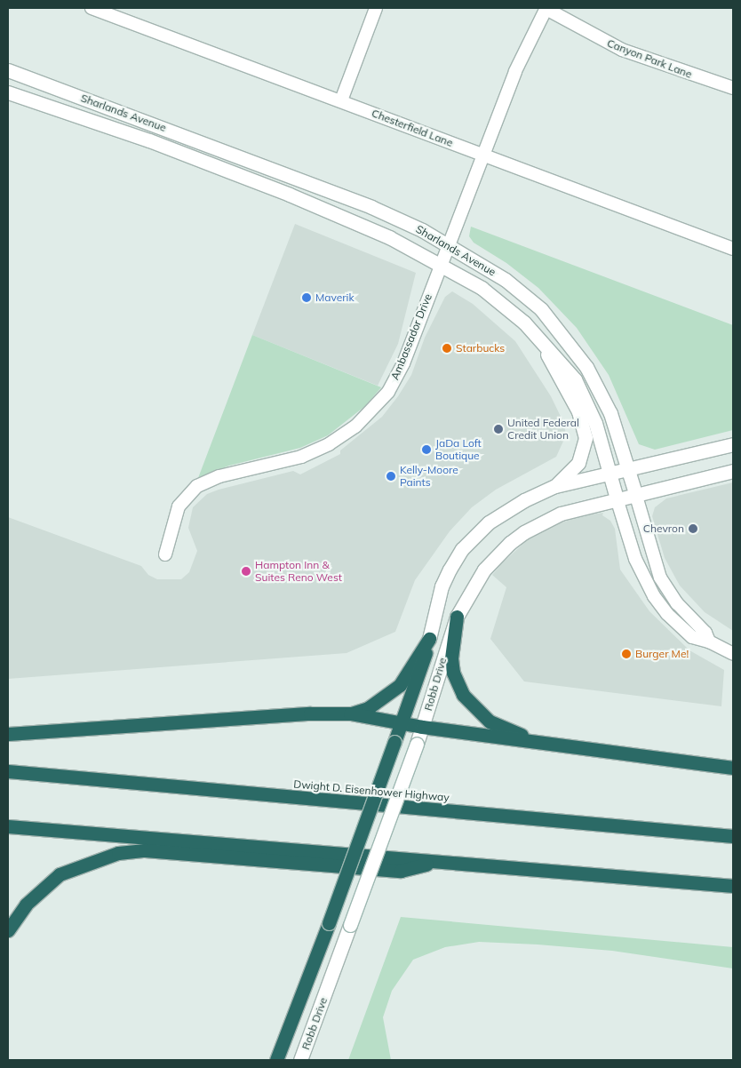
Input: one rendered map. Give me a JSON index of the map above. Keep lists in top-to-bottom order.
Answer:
{
  "streets": {
    "highway": ["Dwight D. Eisenhower Highway"],
    "main road": ["Sharlands Avenue", "Robb Drive"],
    "street": ["Canyon Park Lane", "Chesterfield Lane", "Ambassador Drive"]
  },
  "crossings": [
    ["Canyon Park Lane", "Ambassador Drive"],
    ["Sharlands Avenue", "Ambassador Drive"],
    ["Sharlands Avenue", "Robb Drive"],
    ["Chesterfield Lane", "Ambassador Drive"]
  ],
  "places": [
    "Maverik",
    "Starbucks",
    "United Federal Credit Union",
    "JaDa Loft Boutique",
    "Kelly-Moore Paints",
    "Chevron",
    "Hampton Inn & Suites Reno West",
    "Burger Me!"
  ]
}
